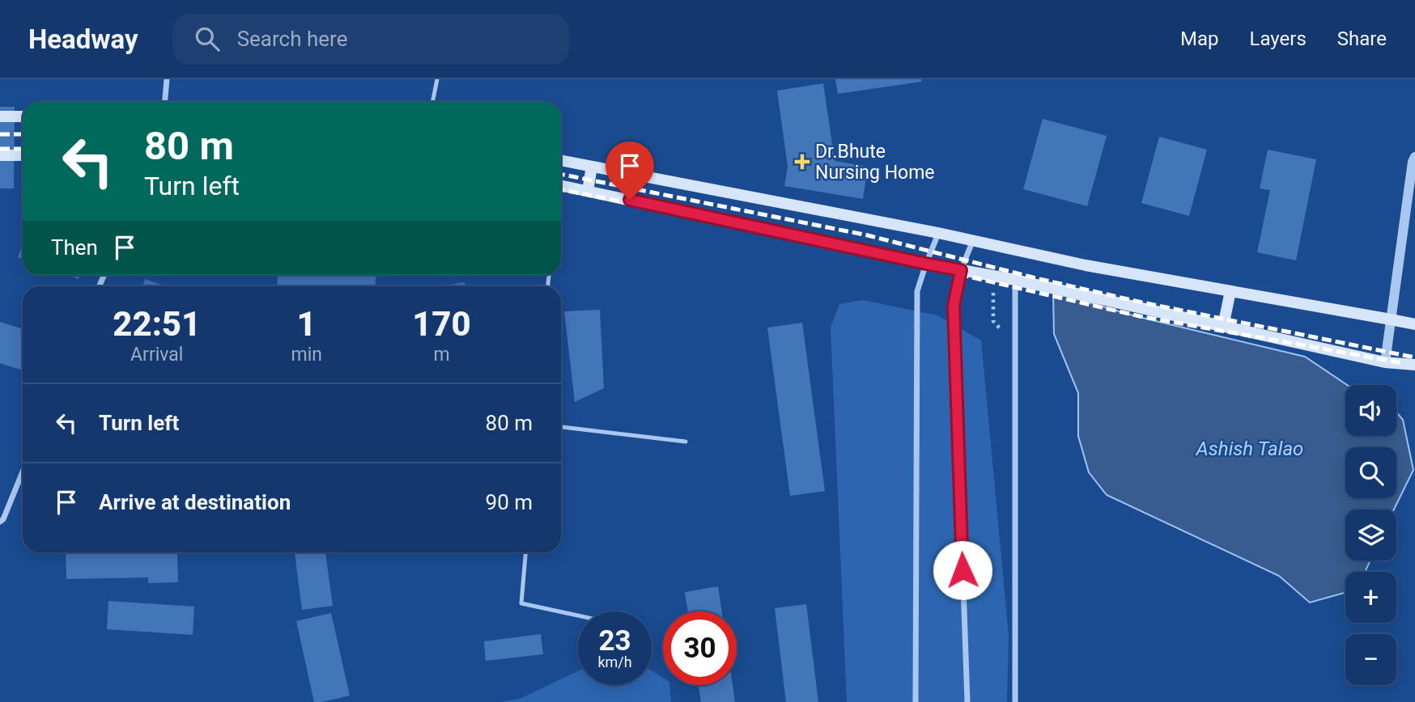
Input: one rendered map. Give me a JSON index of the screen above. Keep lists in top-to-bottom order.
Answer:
{
  "water": ["Ashish Talao"],
  "places": {
    "health": ["Dr.Bhute Nursing Home"]
  },
  "page": {
    "header": "Headway",
    "search": "Search here",
    "nav": ["Map", "Layers", "Share"],
    "turn": ["80 m", "Turn left"],
    "then": "Then",
    "eta": [
      "22:51",
      "Arrival",
      "1",
      "min",
      "170",
      "m"
    ],
    "list": [
      {
        "name": "Turn left",
        "value": "80 m"
      },
      {
        "name": "Arrive at destination",
        "value": "90 m"
      }
    ],
    "map_buttons": ["+", "−"],
    "speed": "23 km/h",
    "limit": "30"
  }
}
